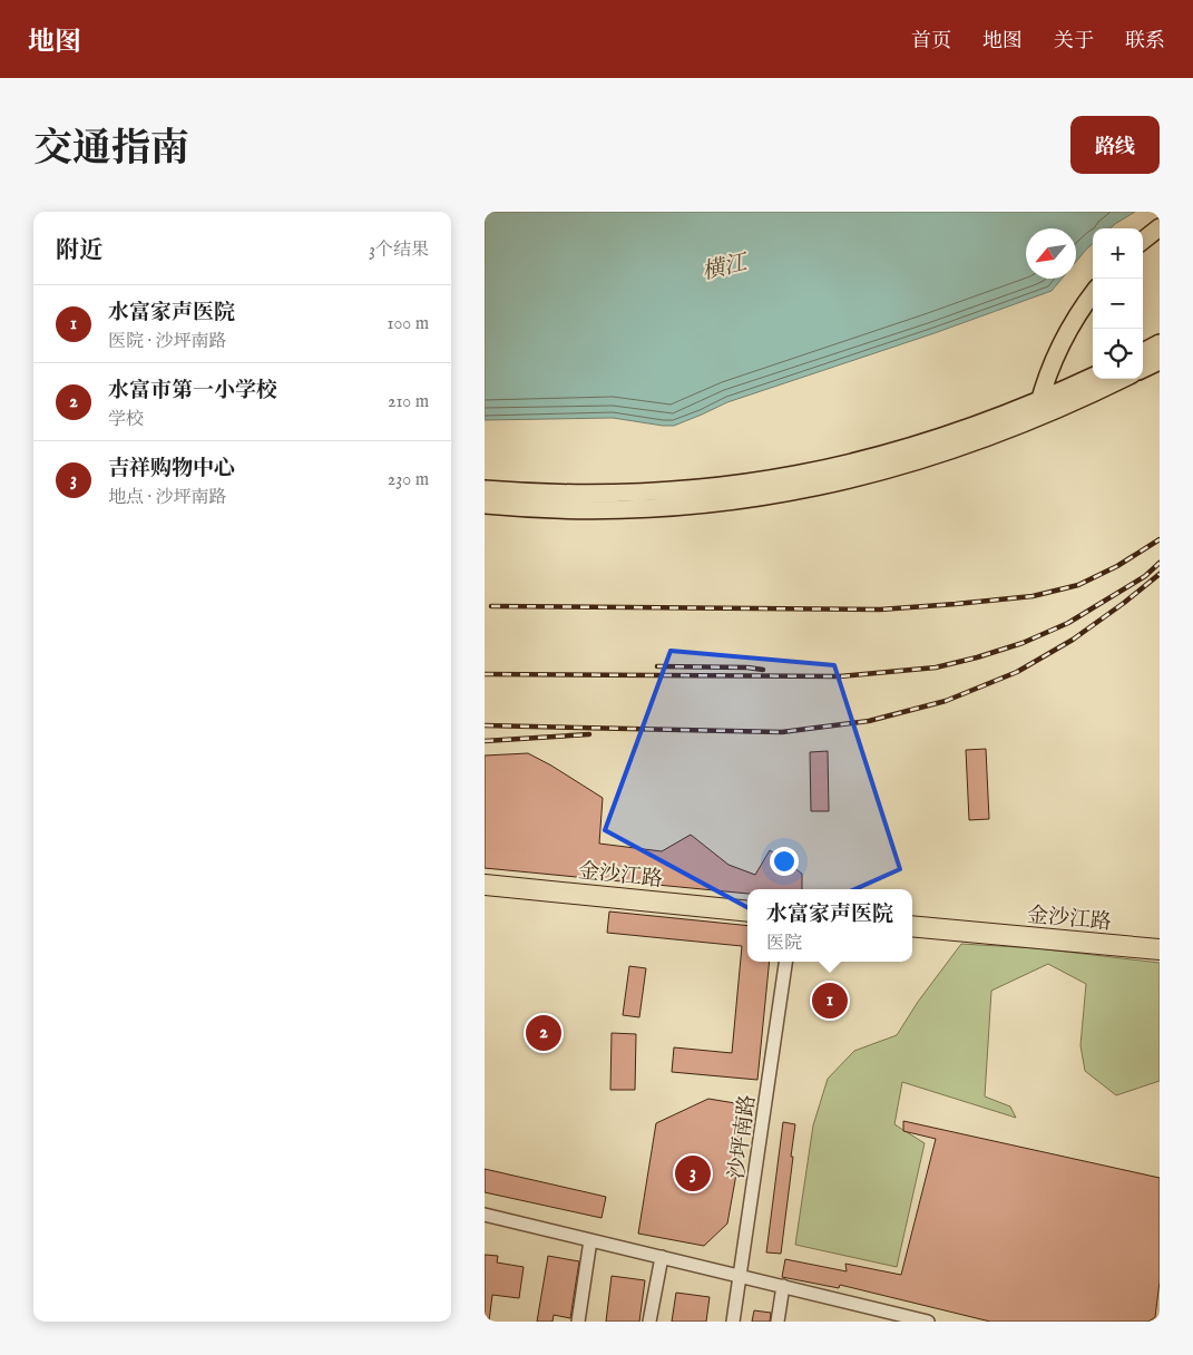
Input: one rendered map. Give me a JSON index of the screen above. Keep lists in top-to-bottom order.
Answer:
{
  "streets": {
    "highway": ["金沙江路"],
    "street": ["沙坪南路"]
  },
  "water": ["横江"],
  "north": "bottom left",
  "page": {
    "header": "地图",
    "nav": [
      "首页",
      "地图",
      "关于",
      "联系"
    ],
    "title": "交通指南",
    "buttons": "路线",
    "heading": ["附近", "3个结果"],
    "map_buttons": ["+", "−"],
    "list": [
      {
        "mark": "1",
        "name": "水富家声医院",
        "note": "医院 · 沙坪南路",
        "value": "100 m"
      },
      {
        "mark": "2",
        "name": "水富市第一小学校",
        "note": "学校",
        "value": "210 m"
      },
      {
        "mark": "3",
        "name": "吉祥购物中心",
        "note": "地点 · 沙坪南路",
        "value": "230 m"
      }
    ],
    "popup": ["水富家声医院", "医院"],
    "pins": ["1", "2", "3"]
  }
}
